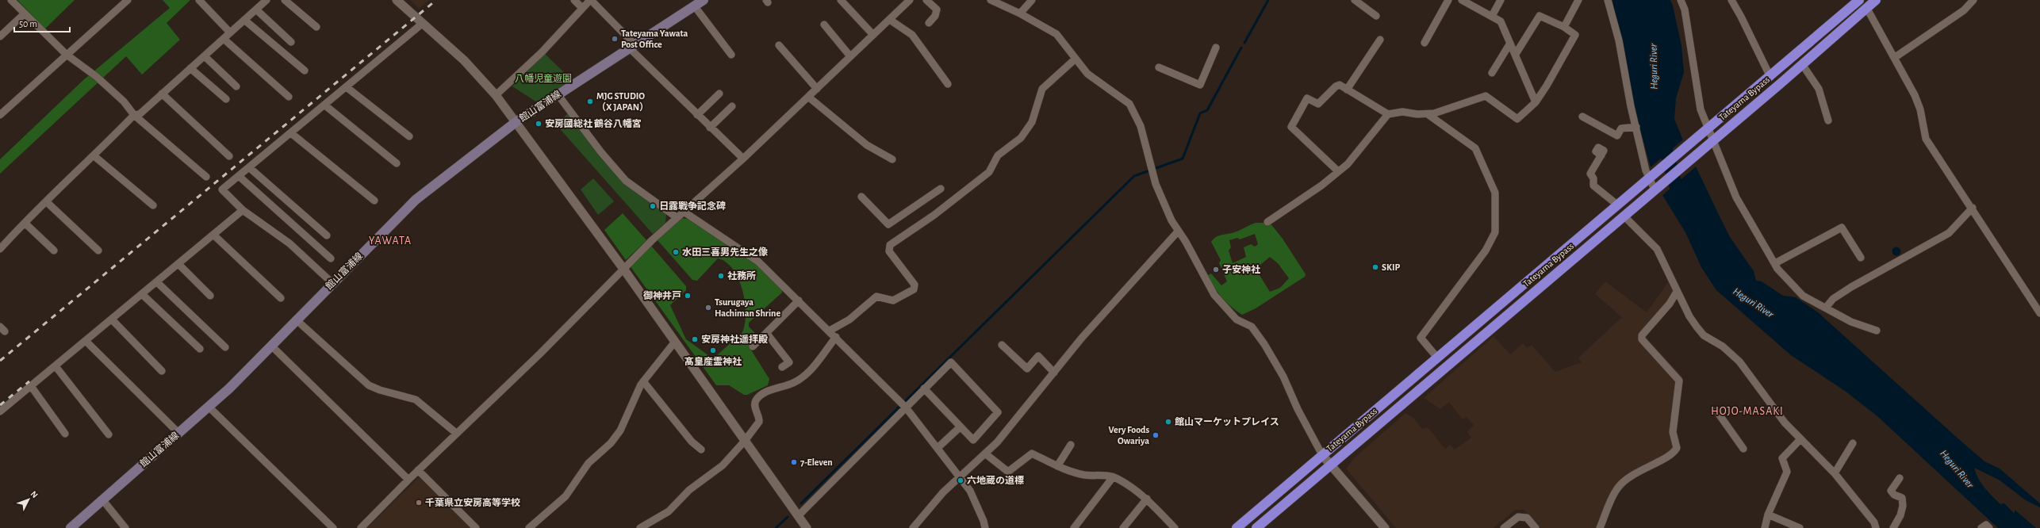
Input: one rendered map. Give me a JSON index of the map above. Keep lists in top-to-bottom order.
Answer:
{
  "streets": {
    "highway": ["Tateyama Bypass"],
    "main road": ["館山富浦線"]
  },
  "districts": ["YAWATA", "HOJO-MASAKI"],
  "water": ["Heguri River"],
  "parks": ["八幡児童遊園"],
  "places": [
    "Tateyama Yawata Post Office",
    "MJG STUDIO （X JAPAN）",
    "安房國総社 鶴谷八幡宮",
    "日露戰争記念碑",
    "水田三喜男先生之像",
    "SKIP",
    "子安神社",
    "社務所",
    "御神井戸",
    "Tsurugaya Hachiman Shrine",
    "安房神社遥拝殿",
    "髙皇産霊神社",
    "館山マーケットプレイス",
    "Very Foods Owariya",
    "7-Eleven",
    "六地蔵の道標",
    "千葉県立安房高等学校"
  ],
  "scale_bar": "50 m",
  "north": "top right"
}
